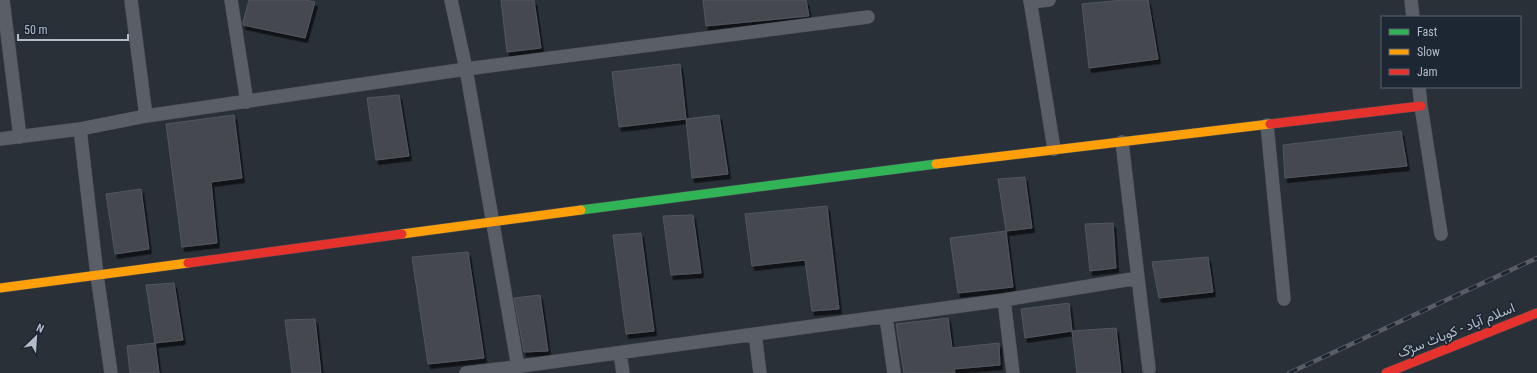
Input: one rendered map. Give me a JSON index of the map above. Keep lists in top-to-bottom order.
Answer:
{
  "streets": {
    "main road": ["اسلام آباد - کوہاٹ سڑک"]
  },
  "legend": ["Fast", "Slow", "Jam"],
  "scale_bar": "50 m",
  "north": "top right"
}
